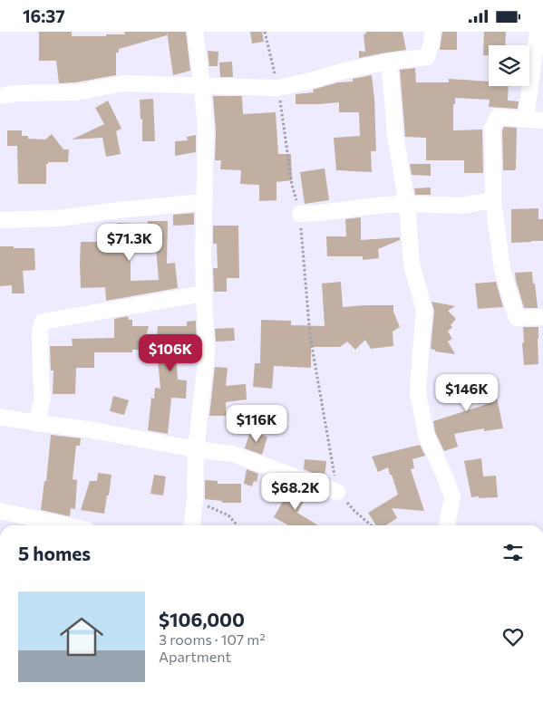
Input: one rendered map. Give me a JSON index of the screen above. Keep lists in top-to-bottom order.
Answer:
{
  "page": {
    "status": "16:37",
    "price": [
      "$71.3K",
      "$106K",
      "$146K",
      "$116K",
      "$68.2K"
    ],
    "heading": "5 homes",
    "list": [
      {
        "name": "$106,000",
        "note": "3 rooms · 107 m² · Apartment"
      }
    ]
  }
}
